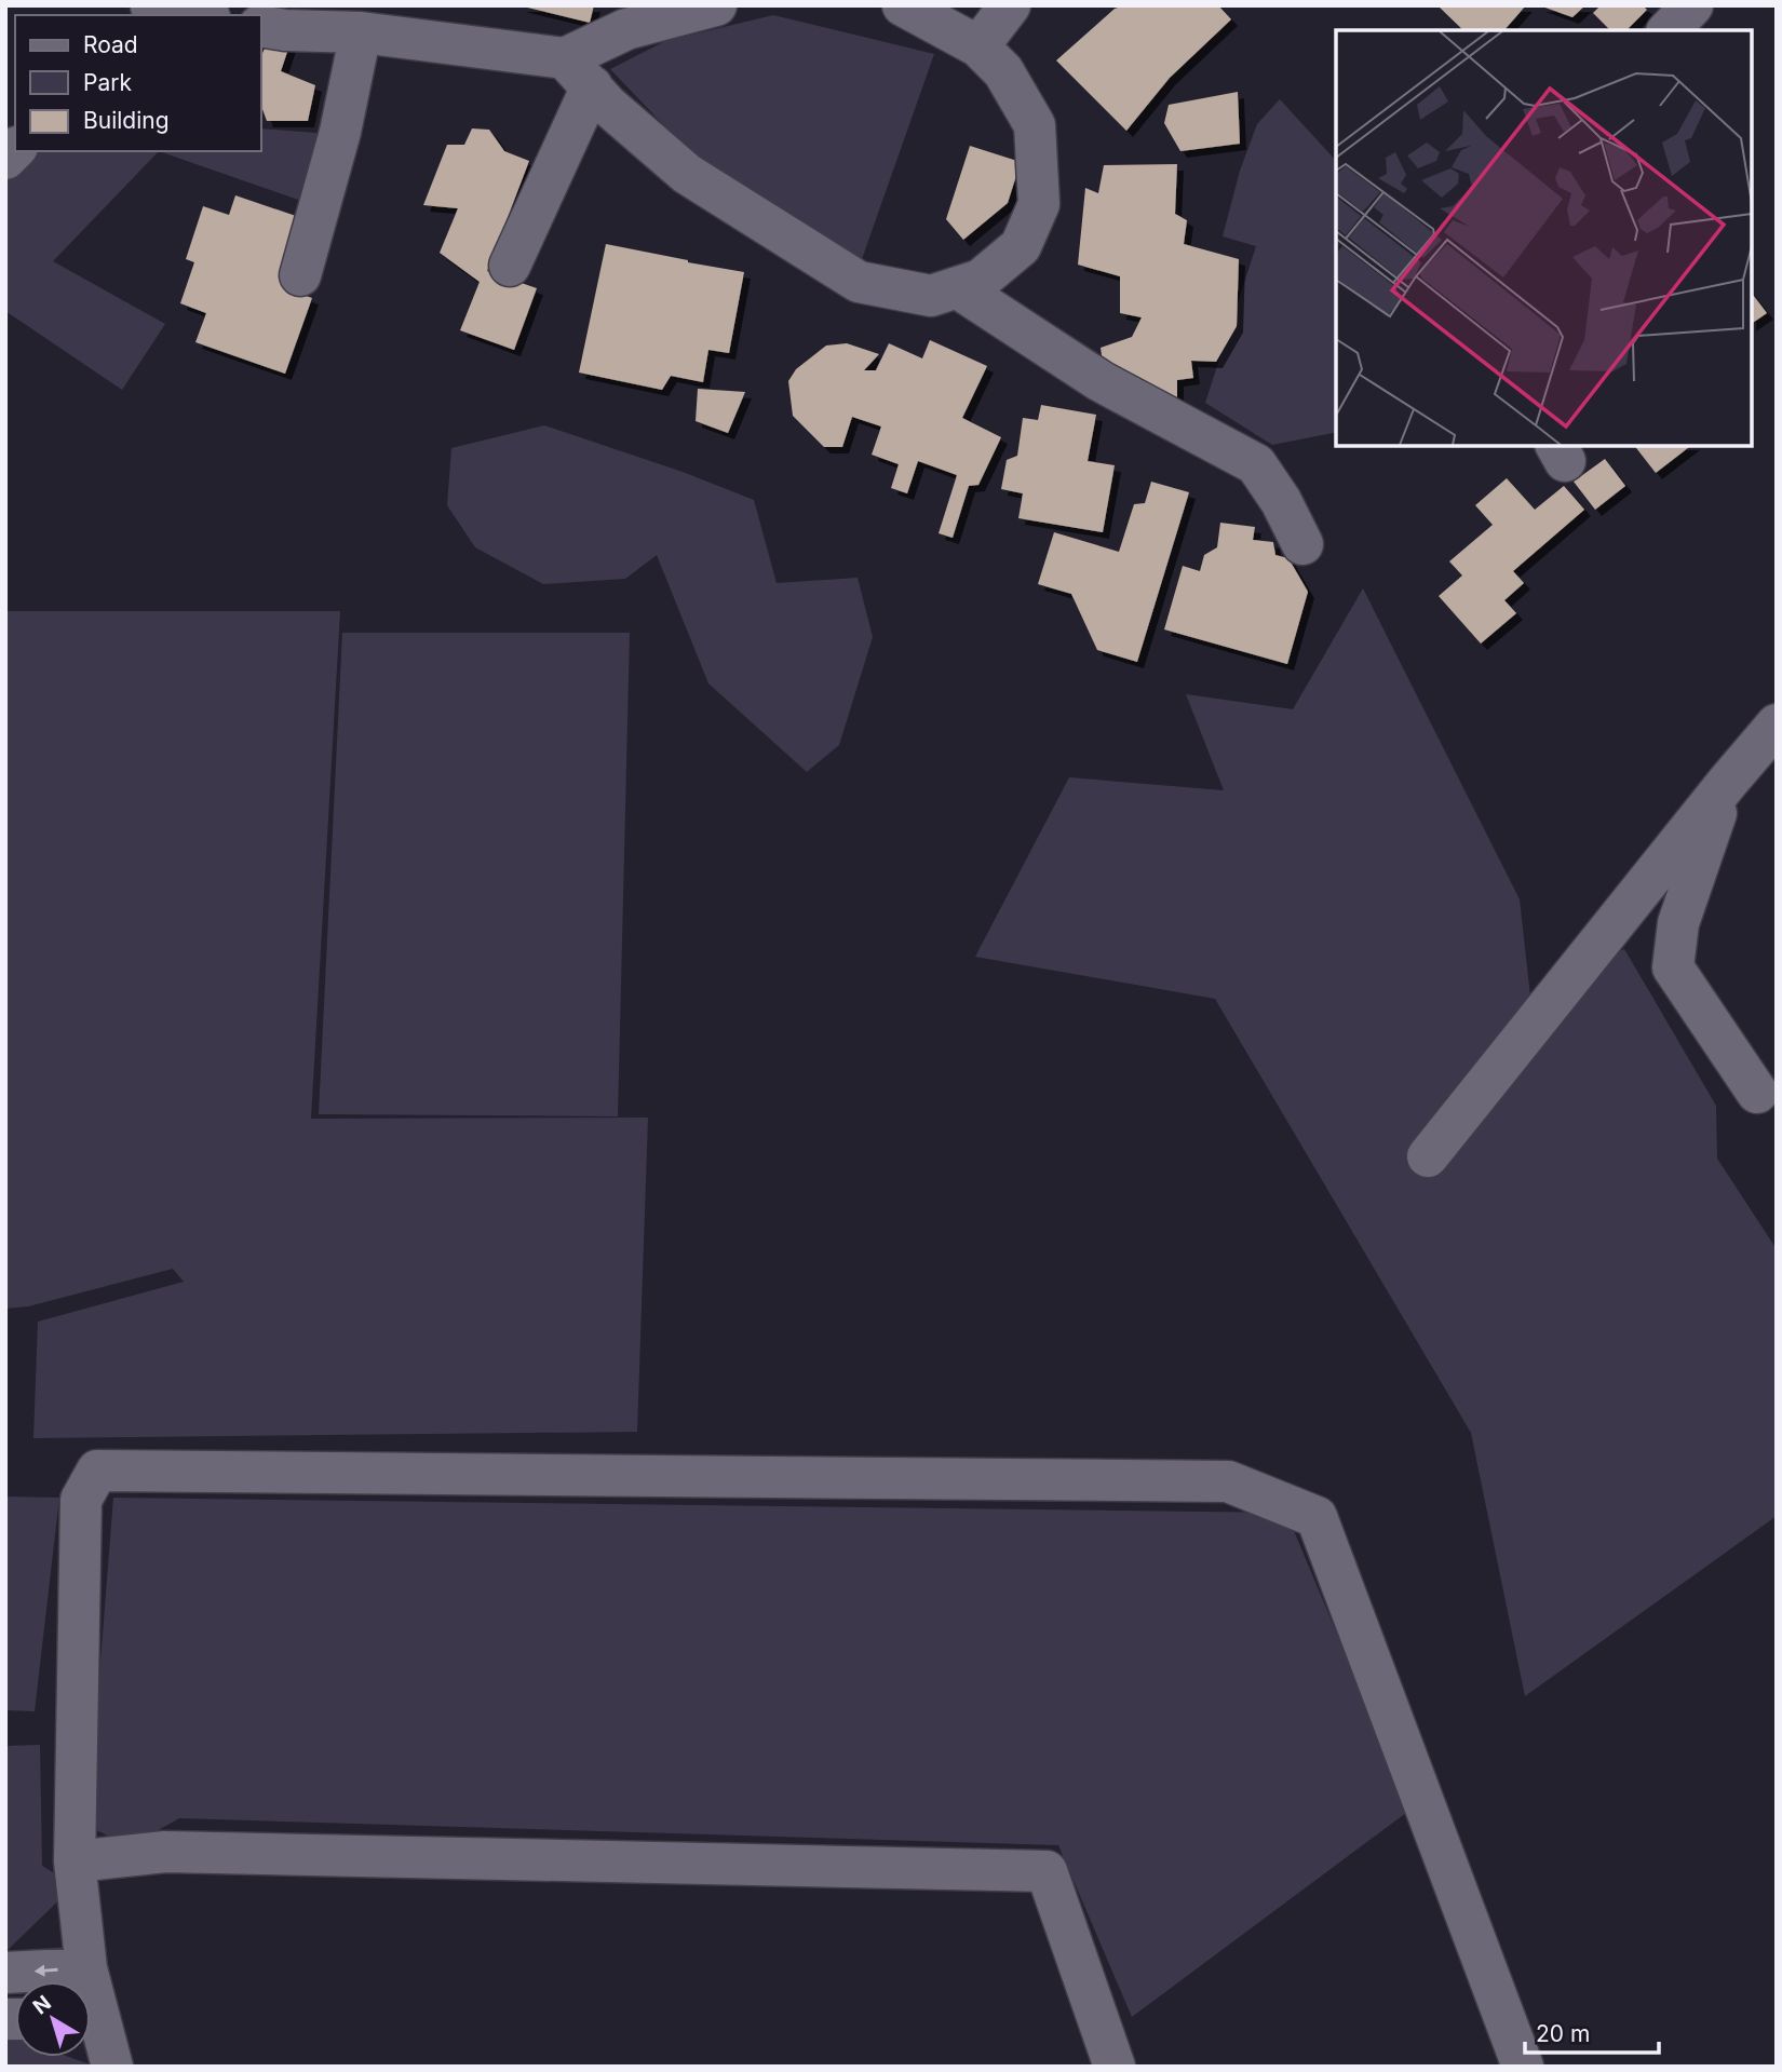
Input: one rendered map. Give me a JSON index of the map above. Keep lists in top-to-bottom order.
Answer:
{
  "legend": ["Road", "Park", "Building"],
  "scale_bar": "20 m",
  "north": "top left"
}
